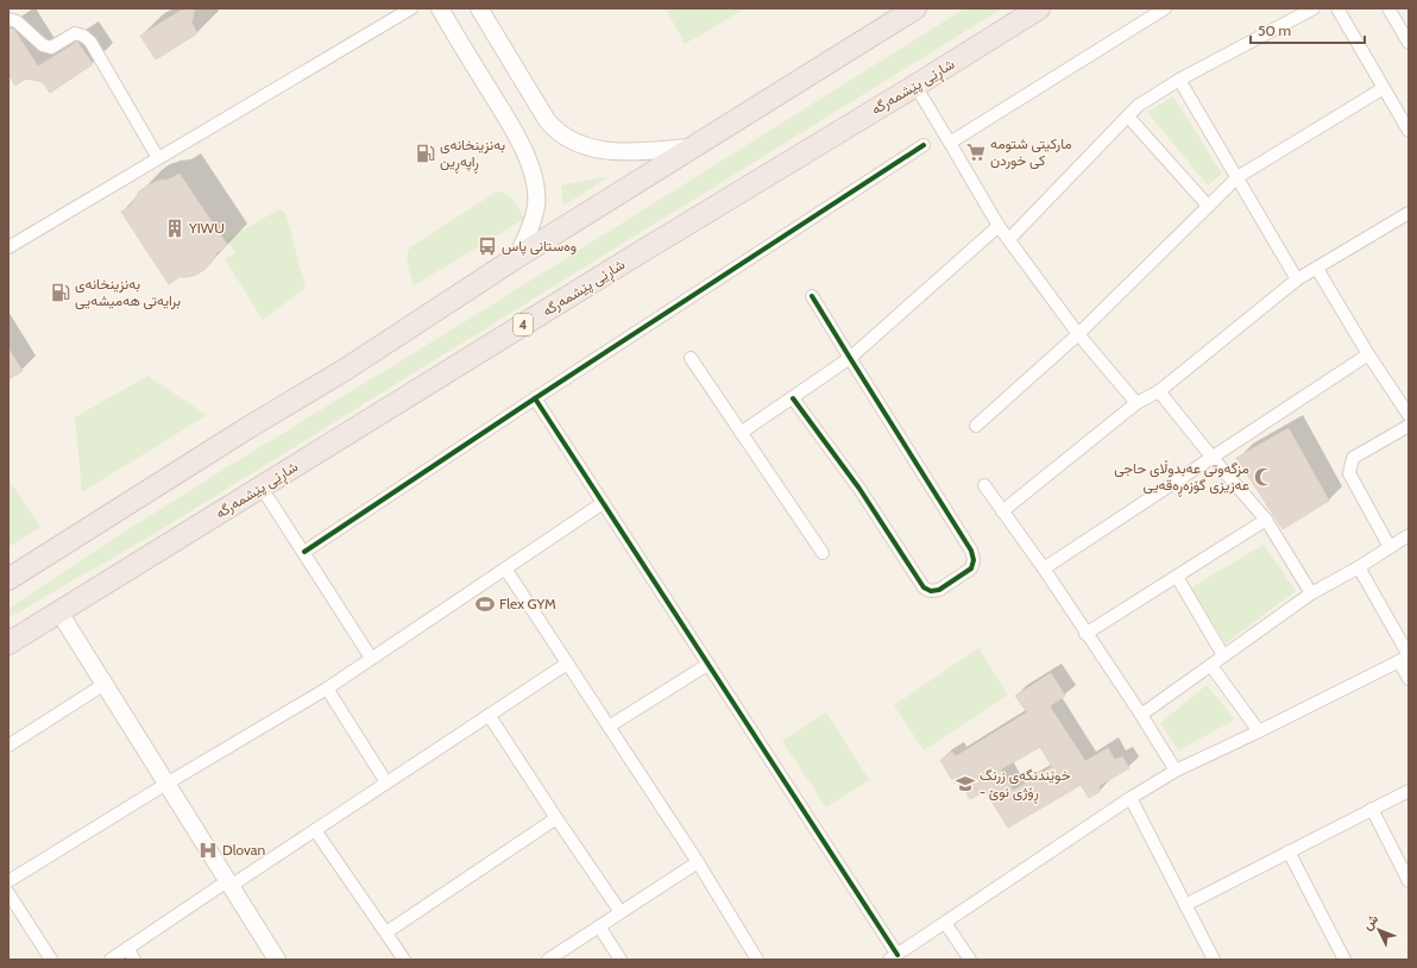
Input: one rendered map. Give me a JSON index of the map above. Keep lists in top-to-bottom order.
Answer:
{
  "streets": {
    "highway": ["شاڕێی پێشمەرگە", "4"]
  },
  "places": {
    "supermarket": ["مارکیتی شتومه کی خوردن"],
    "fuel station": ["بەنزینخانەی ڕاپەڕین", "بەنزینخانەی برایەتی هەمیشەیی"],
    "building": ["YIWU"],
    "bus stop": ["وەستانی پاس"],
    "mosque": ["مزگەوتی عەبدوڵای حاجی عەزیزی گۆزەڕەقەیی"],
    "sports": ["Flex GYM"],
    "school or university": ["خوێندنگەی زرنگ - ڕۆژی نوێ"],
    "hospital": ["Dlovan"]
  },
  "scale_bar": "50 m",
  "north": "top left"
}
